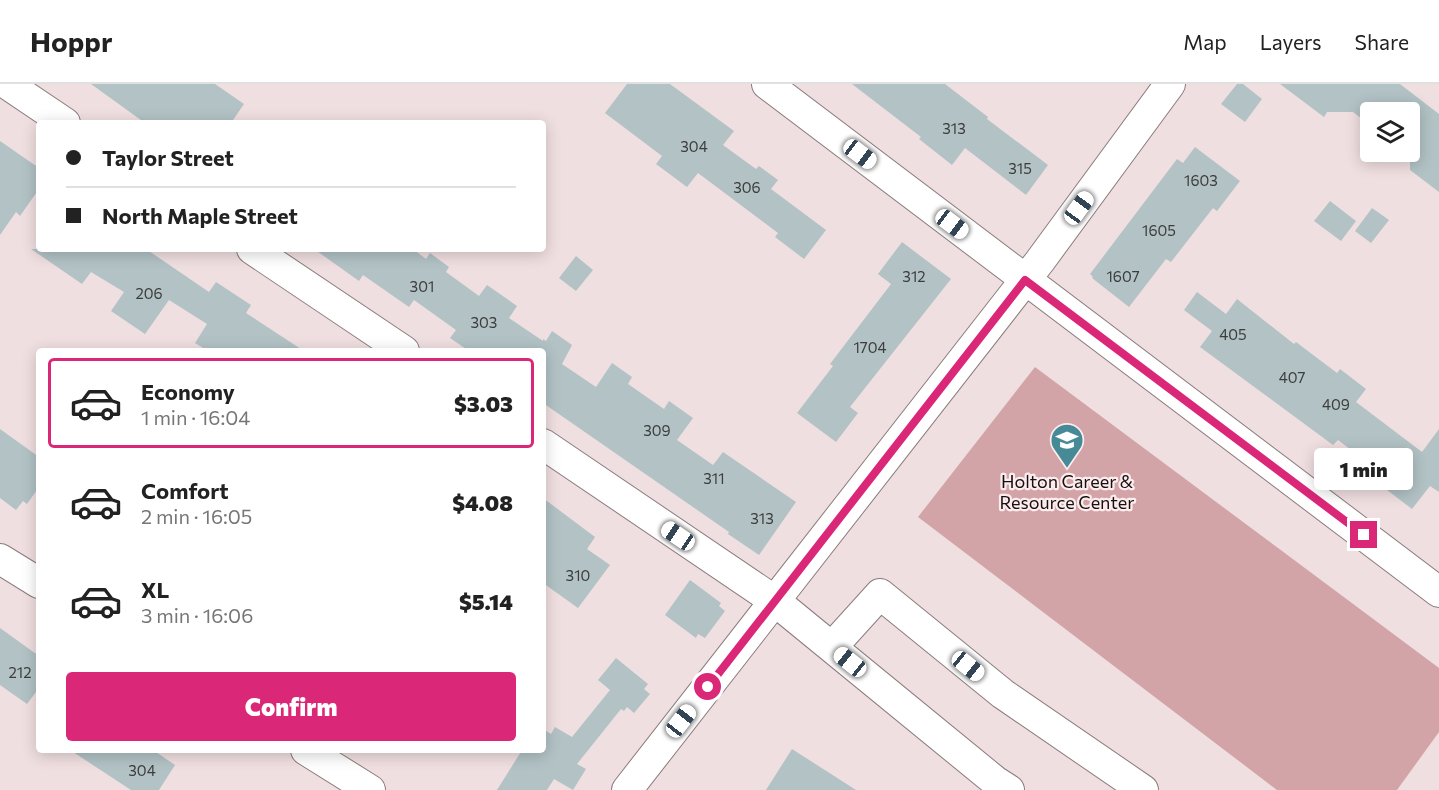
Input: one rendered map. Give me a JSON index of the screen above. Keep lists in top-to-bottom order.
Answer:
{
  "places": {
    "school or university": ["Holton Career & Resource Center"]
  },
  "house_numbers": [
    "313",
    "304",
    "315",
    "1603",
    "306",
    "1605",
    "312",
    "1607",
    "301",
    "206",
    "303",
    "405",
    "1704",
    "407",
    "409",
    "309",
    "311",
    "313",
    "310",
    "212",
    "304"
  ],
  "page": {
    "header": "Hoppr",
    "nav": ["Map", "Layers", "Share"],
    "banner": ["Taylor Street", "North Maple Street"],
    "list": [
      {
        "name": "Economy",
        "note": "1 min · 16:04",
        "value": "$3.03"
      },
      {
        "name": "Comfort",
        "note": "2 min · 16:05",
        "value": "$4.08"
      },
      {
        "name": "XL",
        "note": "3 min · 16:06",
        "value": "$5.14"
      }
    ],
    "bubble": "1 min",
    "buttons": "Confirm"
  }
}
